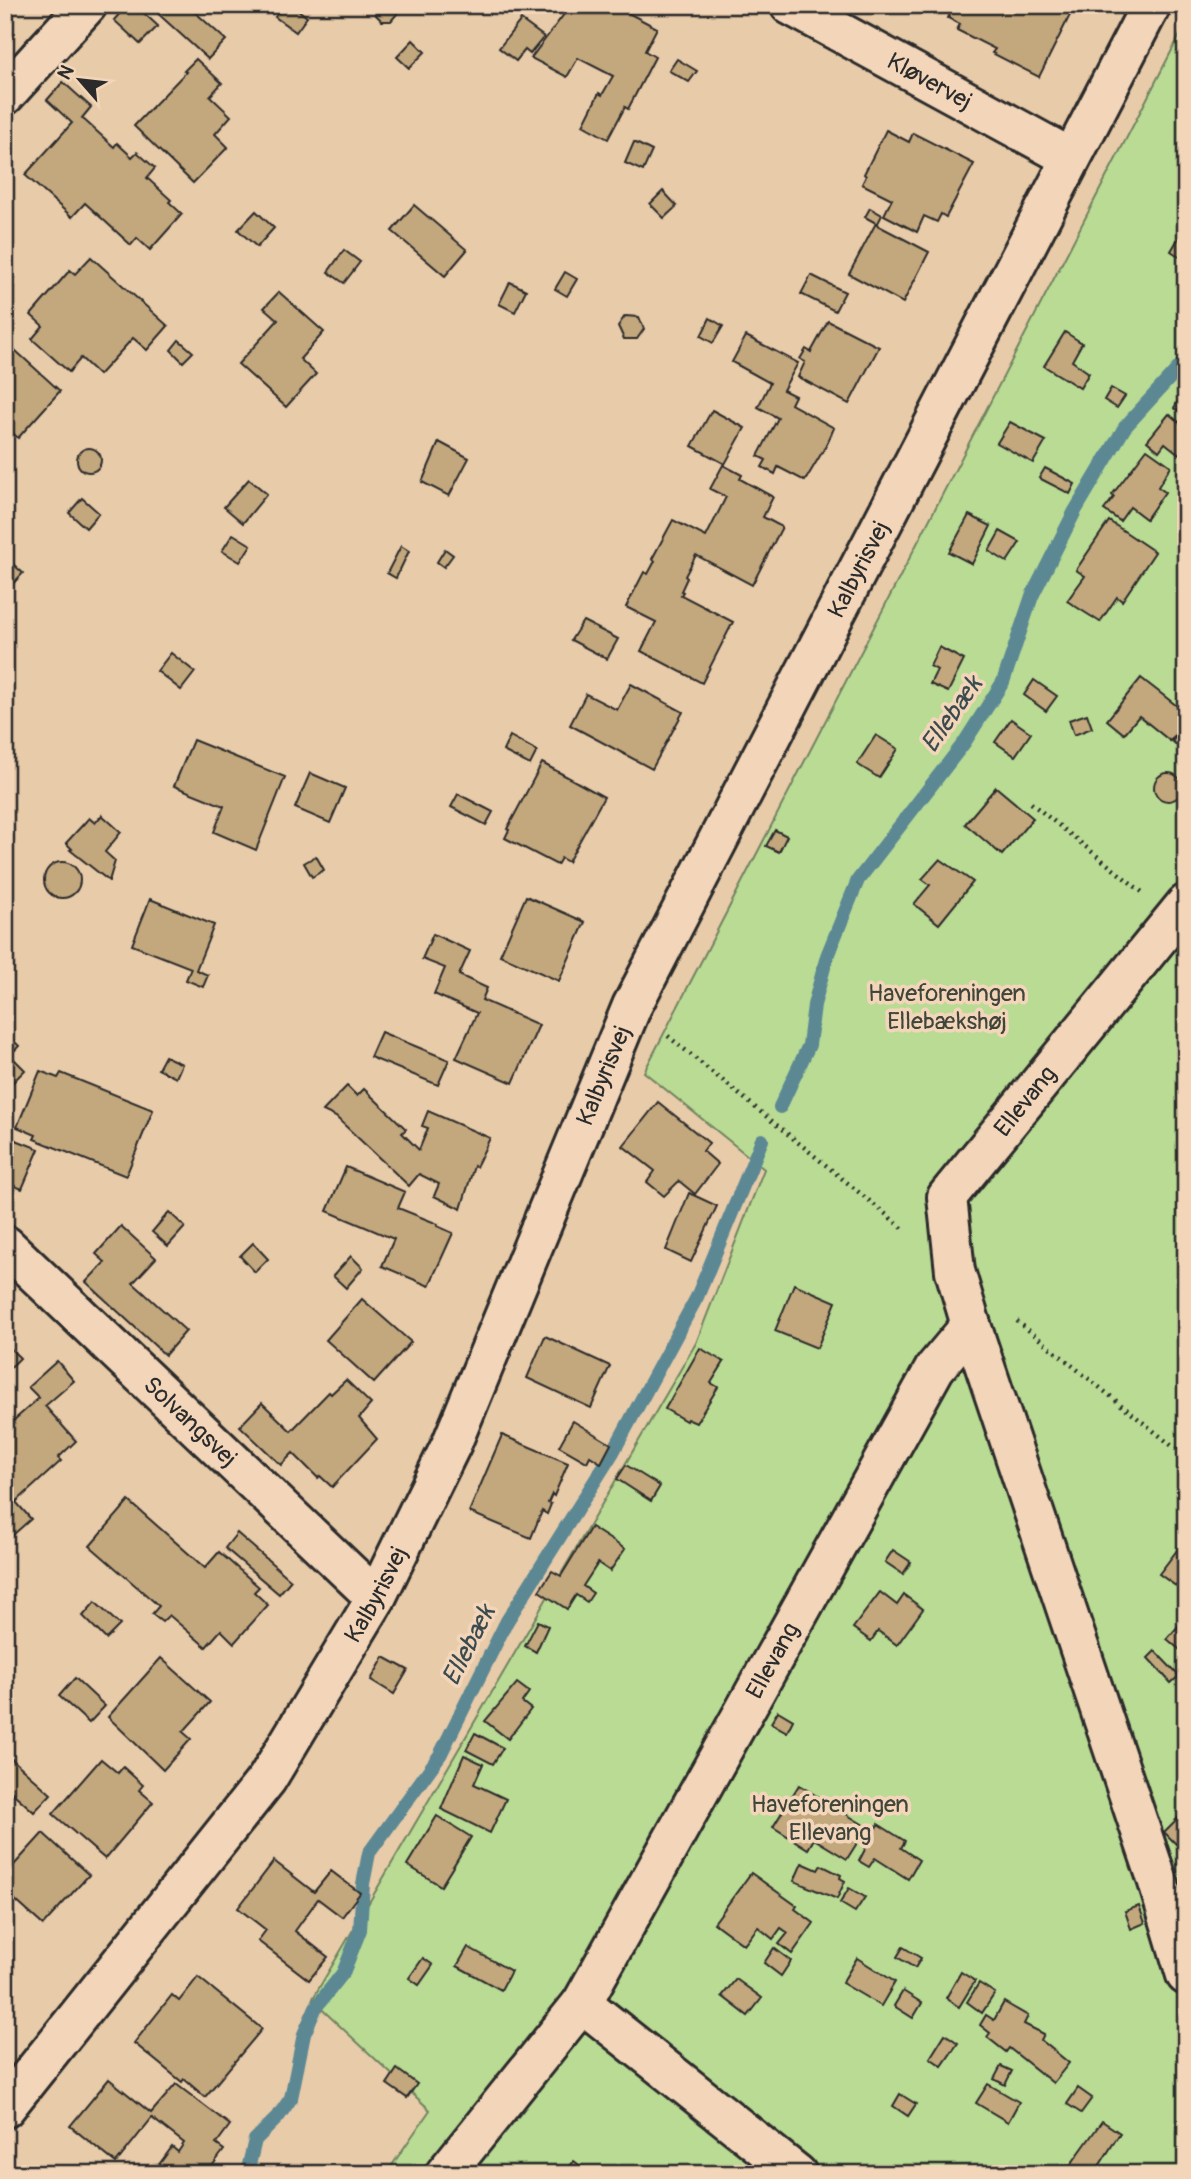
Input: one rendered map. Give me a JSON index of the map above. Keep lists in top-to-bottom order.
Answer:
{
  "streets": {
    "street": [
      "Kløvervej",
      "Kalbyrisvej",
      "Ellevang",
      "Solvangsvej"
    ]
  },
  "crossings": [
    ["Kløvervej", "Kalbyrisvej"],
    ["Kalbyrisvej", "Solvangsvej"]
  ],
  "water": ["Ellebæk"],
  "parks": ["Haveforeningen Ellebækshøj", "Haveforeningen Ellevang"],
  "north": "top left"
}
